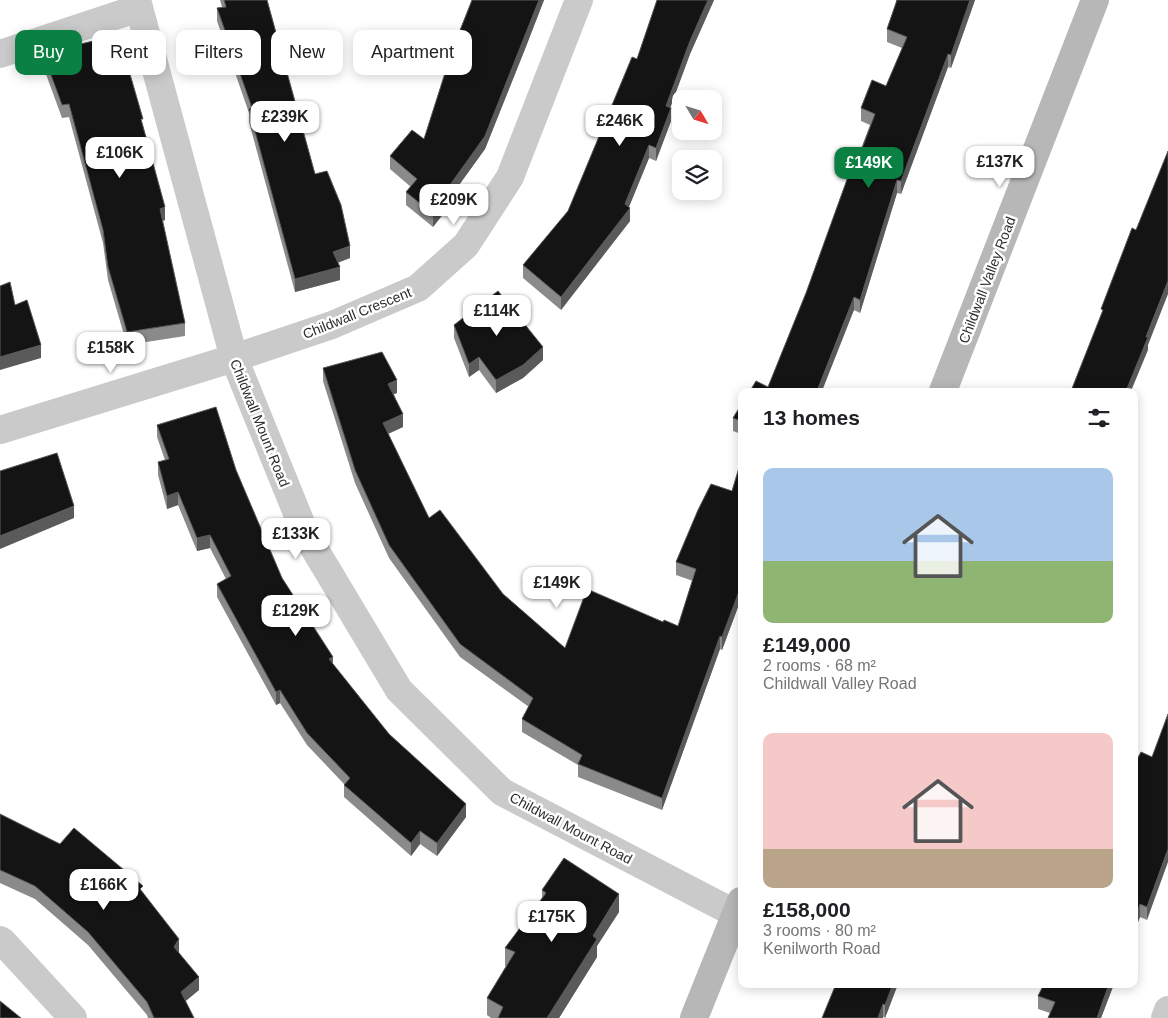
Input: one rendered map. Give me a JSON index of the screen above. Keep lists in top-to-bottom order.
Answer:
{
  "streets": {
    "main road": ["Childwall Valley Road"],
    "street": ["Childwall Crescent", "Childwall Mount Road"]
  },
  "crossings": [
    ["Childwall Crescent", "Childwall Mount Road"]
  ],
  "north": "bottom right",
  "page": {
    "chip": [
      "Buy",
      "Rent",
      "Filters",
      "New",
      "Apartment"
    ],
    "price": [
      "£239K",
      "£246K",
      "£106K",
      "£137K",
      "£149K",
      "£209K",
      "£114K",
      "£158K",
      "£133K",
      "£149K",
      "£129K",
      "£166K",
      "£175K"
    ],
    "heading": "13 homes",
    "list": [
      {
        "name": "£149,000",
        "note": "2 rooms · 68 m² · Childwall Valley Road"
      },
      {
        "name": "£158,000",
        "note": "3 rooms · 80 m² · Kenilworth Road"
      }
    ]
  }
}
